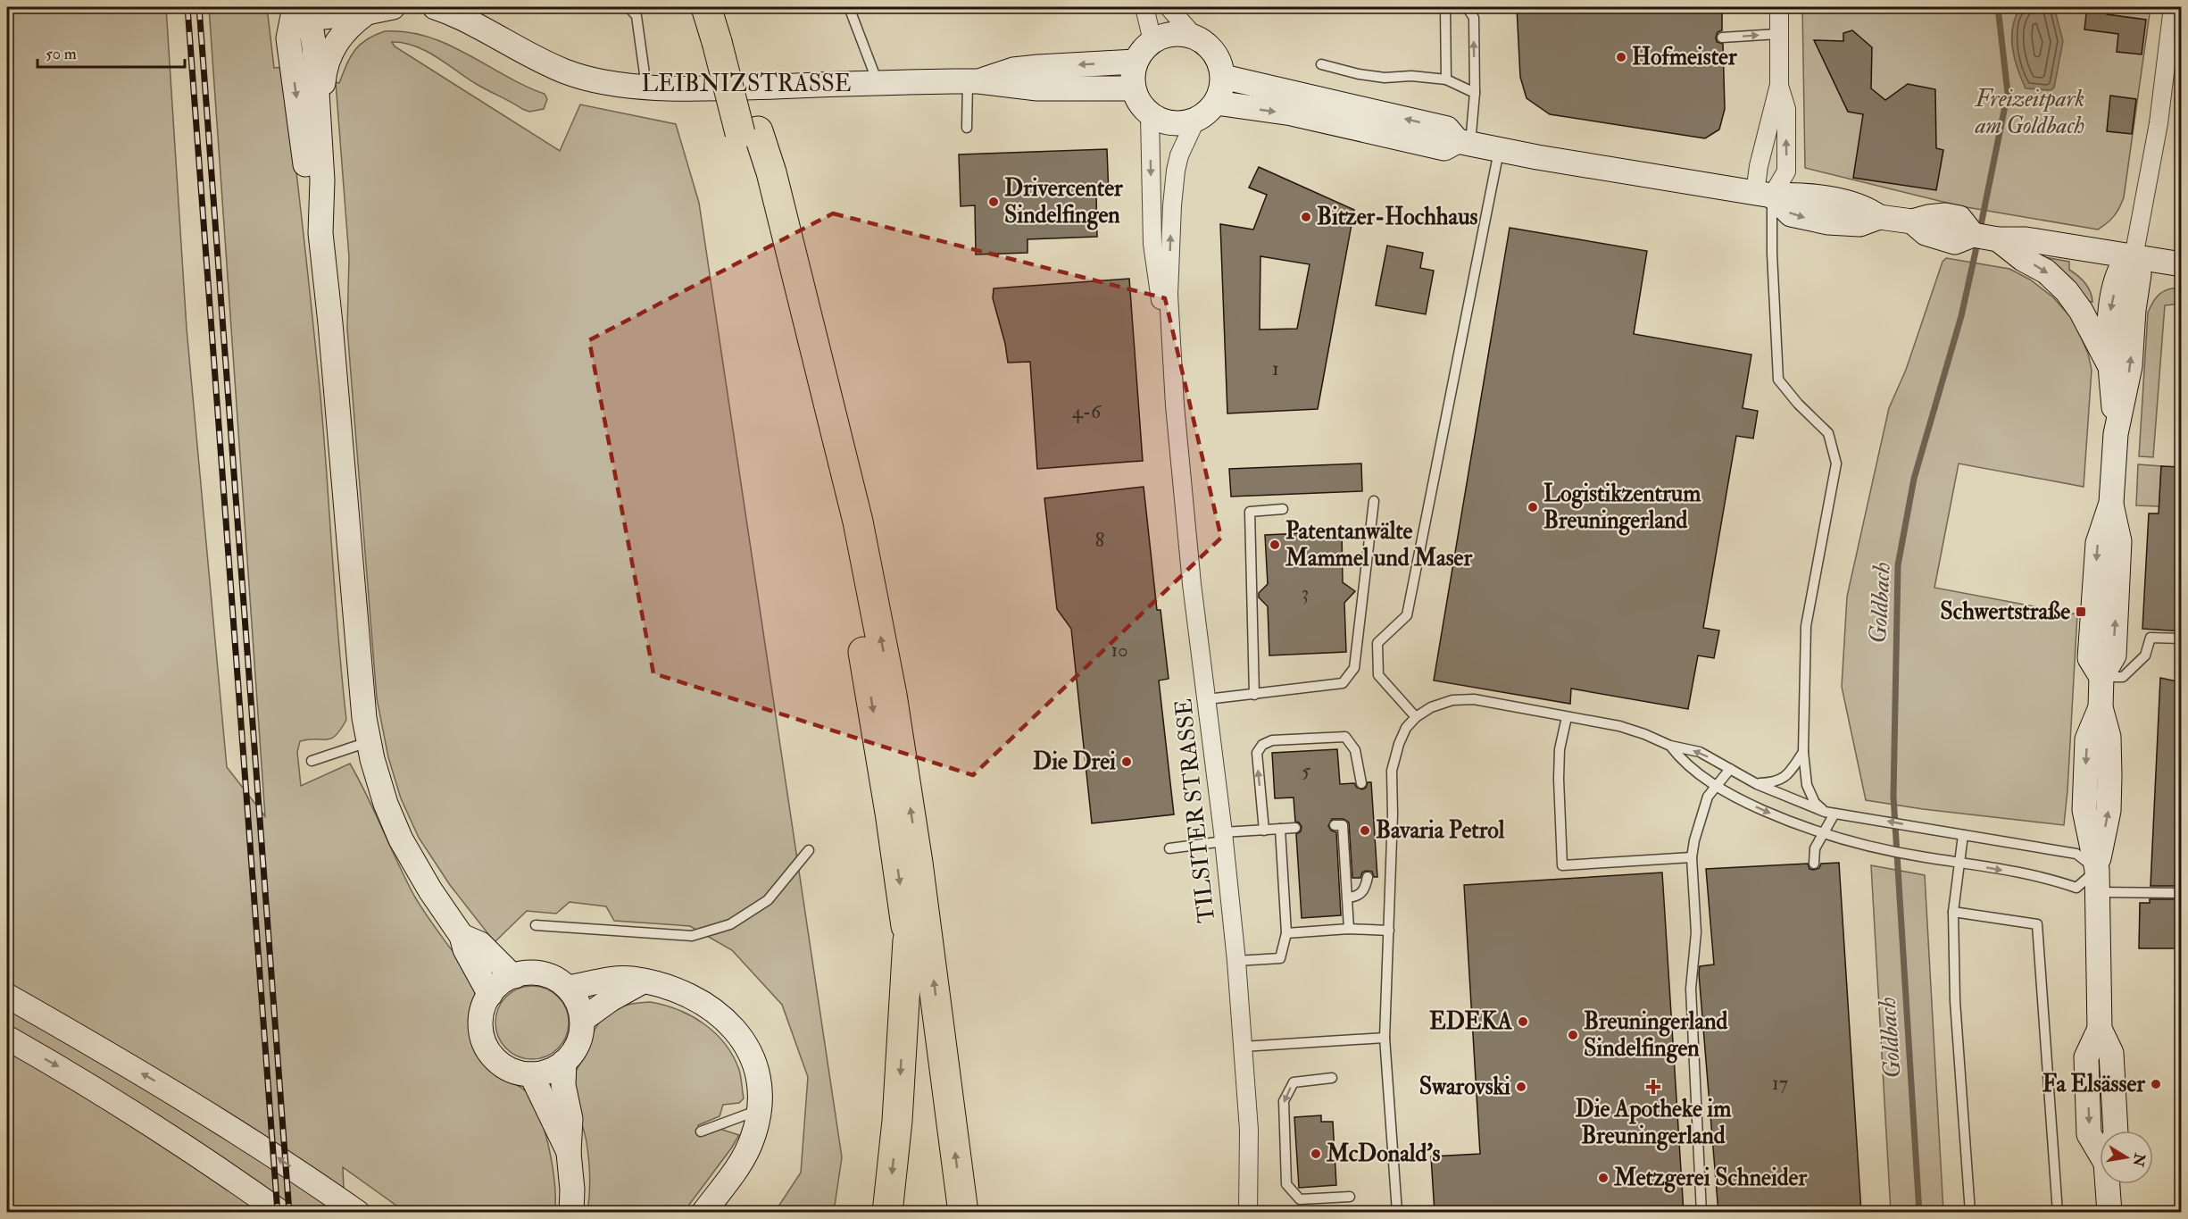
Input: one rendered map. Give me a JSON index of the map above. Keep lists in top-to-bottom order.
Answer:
{
  "streets": {
    "street": ["LEIBNIZSTRASSE", "TILSITER STRASSE"]
  },
  "crossings": [
    ["LEIBNIZSTRASSE", "TILSITER STRASSE"]
  ],
  "water": ["Goldbach"],
  "parks": ["Freizeitpark am Goldbach"],
  "places": {
    "other": [
      "Hofmeister",
      "Drivercenter Sindelfingen",
      "Bitzer-Hochhaus",
      "Logistikzentrum Breuningerland",
      "Patentanwälte Mammel und Maser",
      "Die Drei",
      "Bavaria Petrol",
      "EDEKA",
      "Breuningerland Sindelfingen",
      "Fa Elsässer",
      "Swarovski",
      "McDonald's",
      "Metzgerei Schneider"
    ],
    "transit": ["Schwertstraße"],
    "health": ["Die Apotheke im Breuningerland"]
  },
  "house_numbers": [
    "1",
    "4-6",
    "8",
    "3",
    "10",
    "5",
    "17"
  ],
  "scale_bar": "50 m",
  "north": "right"
}
